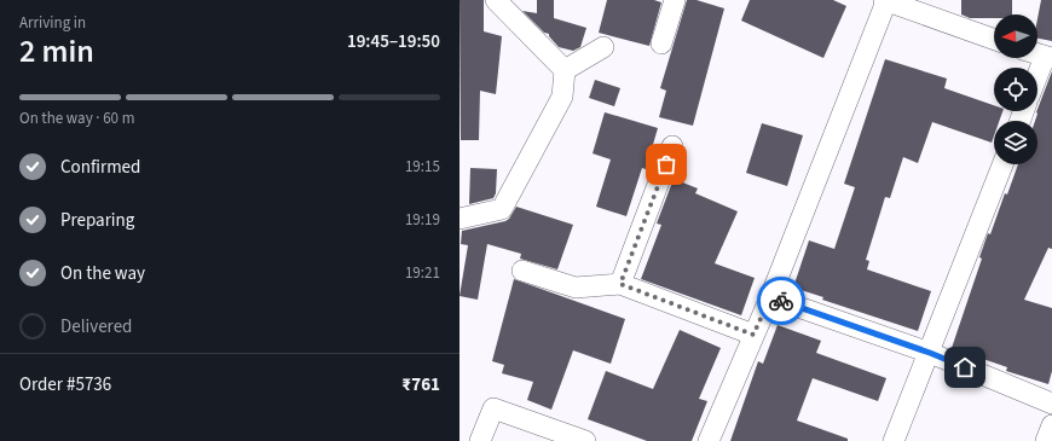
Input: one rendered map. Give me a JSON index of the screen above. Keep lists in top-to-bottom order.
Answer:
{
  "north": "left",
  "page": {
    "heading": ["2 min", "Arriving in", "19:45–19:50"],
    "panel": ["Order #5736", "₹761"],
    "bar": "On the way · 60 m",
    "list": [
      ["Confirmed", "19:15"],
      ["Preparing", "19:19"],
      ["On the way", "19:21"],
      "Delivered"
    ]
  }
}
